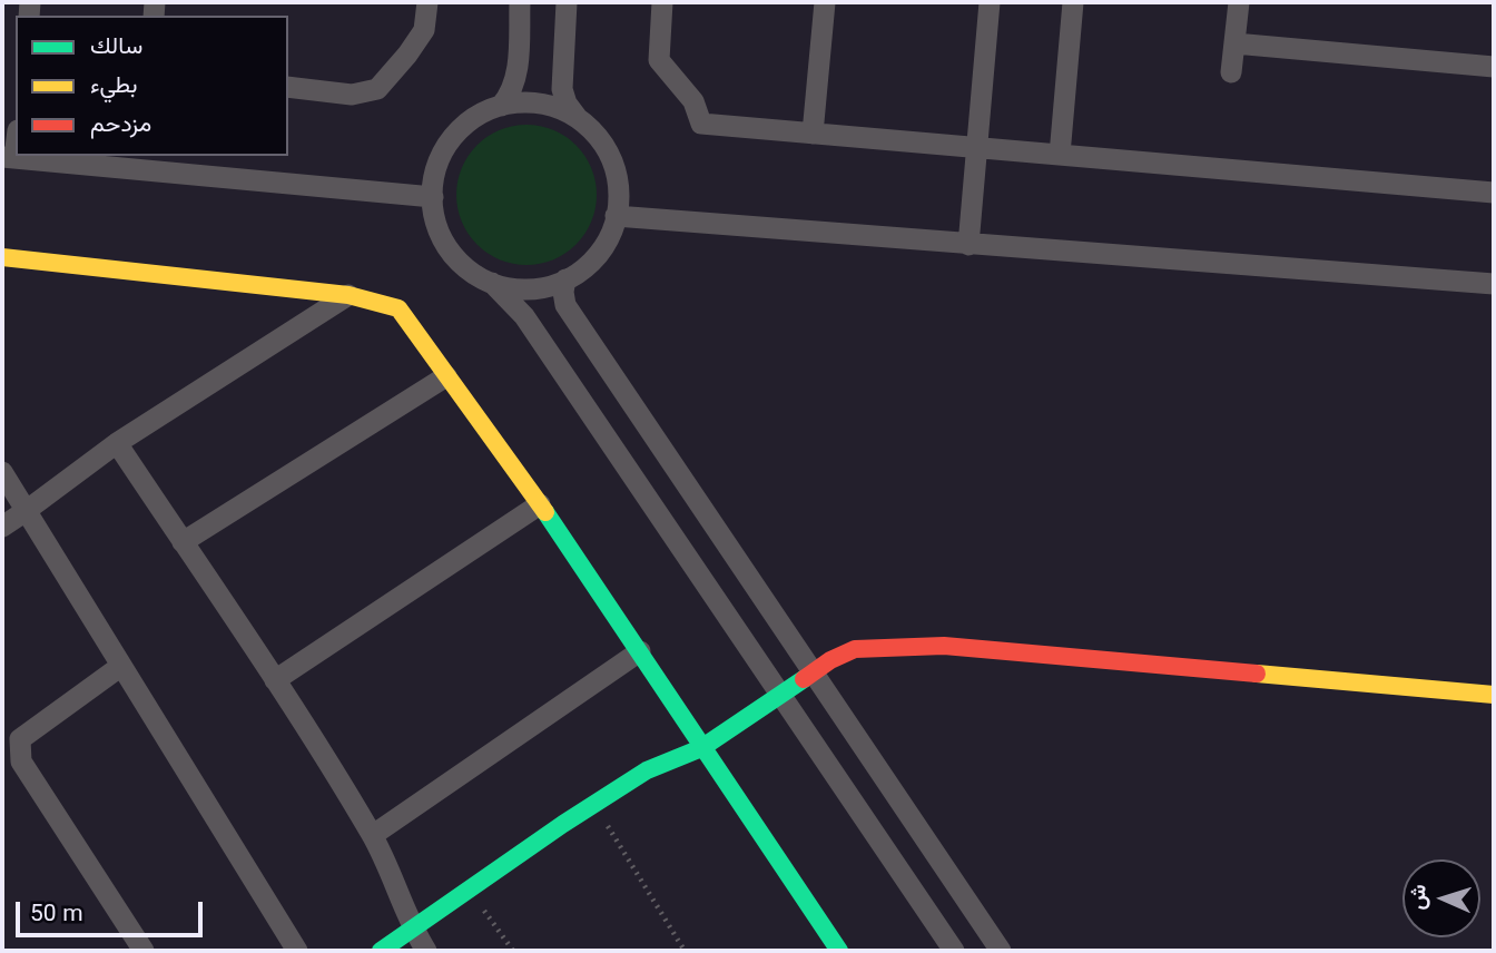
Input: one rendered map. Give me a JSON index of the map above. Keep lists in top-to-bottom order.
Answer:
{
  "legend": ["سالك", "بطيء", "مزدحم"],
  "scale_bar": "50 m",
  "north": "left"
}
